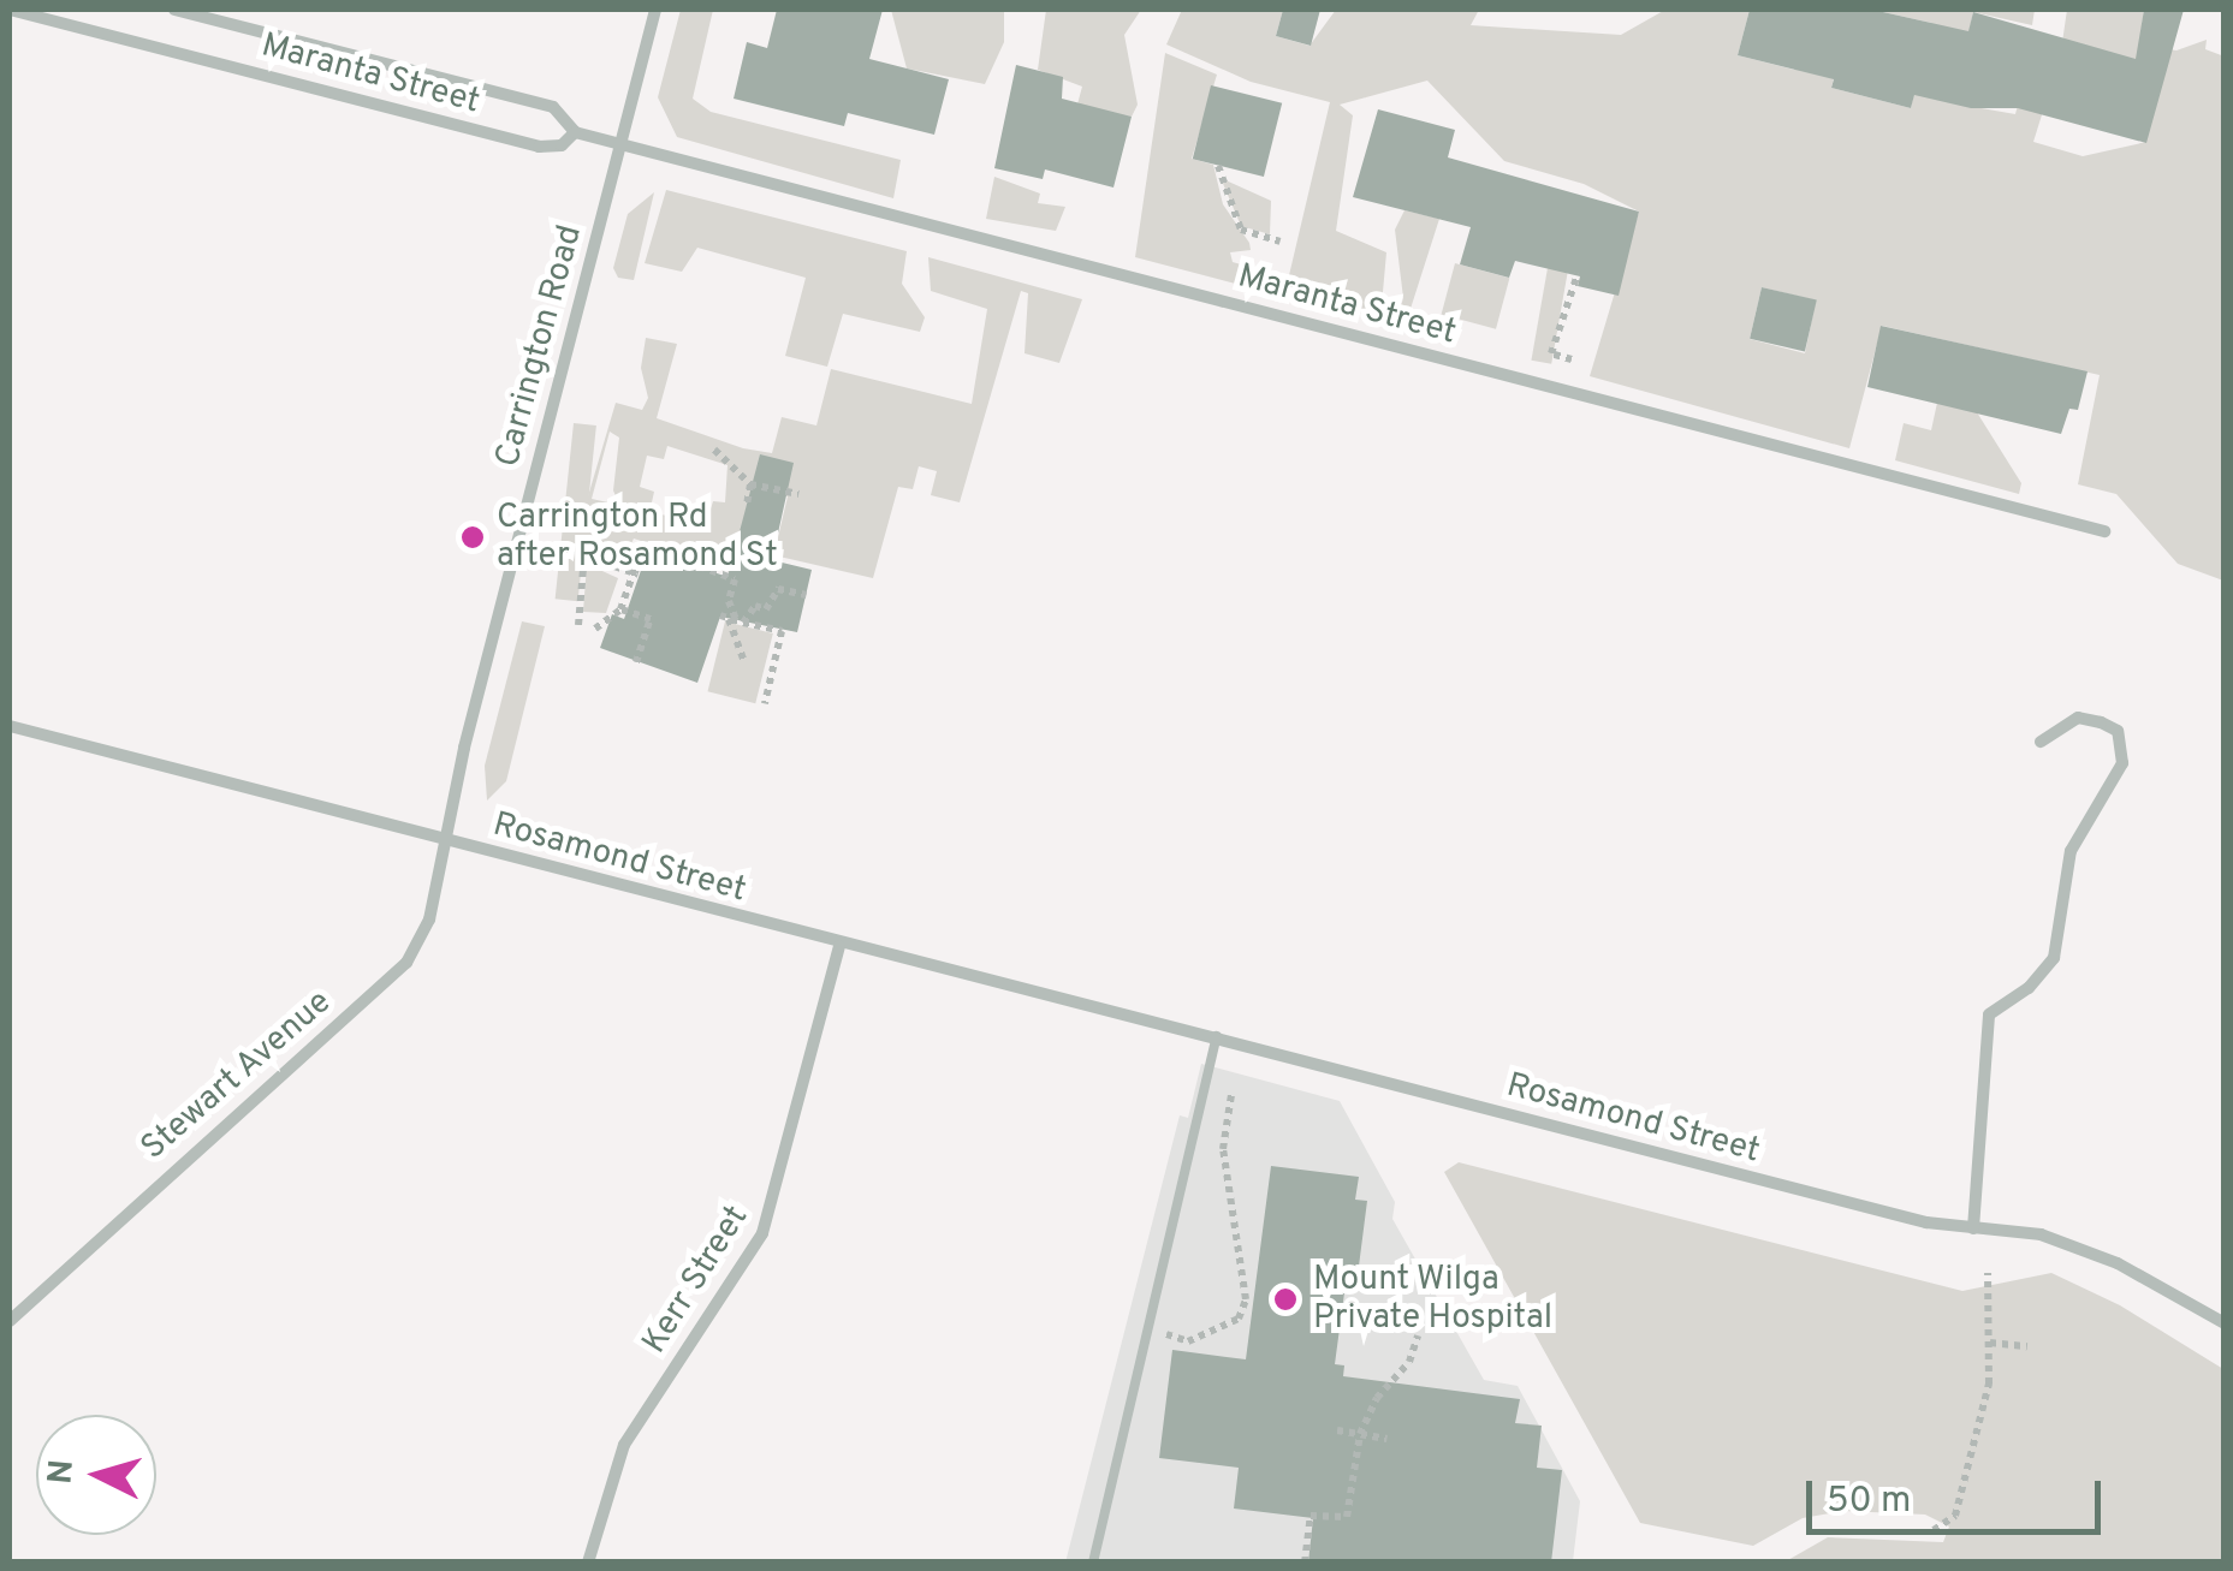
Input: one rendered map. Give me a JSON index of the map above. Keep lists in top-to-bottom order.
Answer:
{
  "streets": {
    "street": [
      "Maranta Street",
      "Carrington Road",
      "Rosamond Street",
      "Stewart Avenue",
      "Kerr Street"
    ]
  },
  "crossings": [
    ["Maranta Street", "Carrington Road"],
    ["Carrington Road", "Rosamond Street"],
    ["Carrington Road", "Stewart Avenue"],
    ["Rosamond Street", "Stewart Avenue"],
    ["Rosamond Street", "Kerr Street"]
  ],
  "places": ["Carrington Rd after Rosamond St", "Mount Wilga Private Hospital"],
  "scale_bar": "50 m",
  "north": "left"
}
